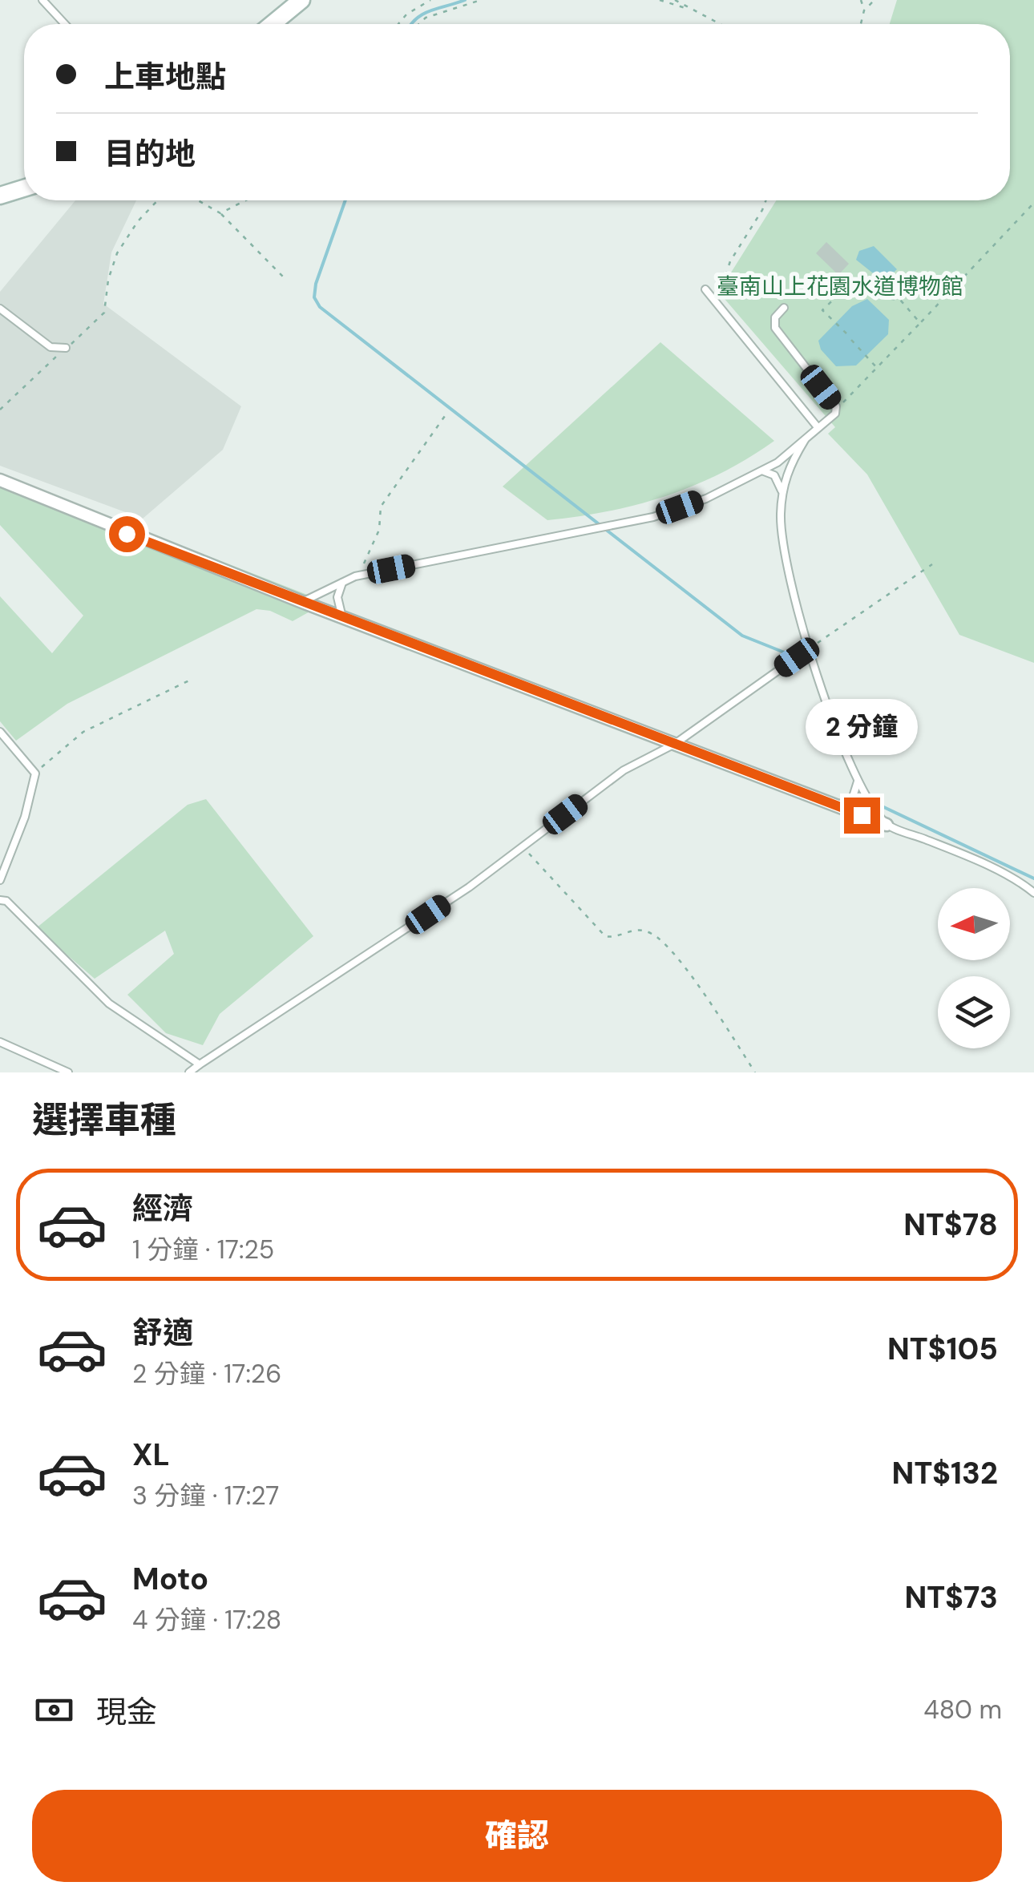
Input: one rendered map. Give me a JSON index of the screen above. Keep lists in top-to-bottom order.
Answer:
{
  "parks": ["臺南山上花園水道博物館"],
  "north": "left",
  "page": {
    "banner": ["上車地點", "目的地"],
    "bubble": "2 分鐘",
    "heading": "選擇車種",
    "list": [
      {
        "name": "經濟",
        "note": "1 分鐘 · 17:25",
        "value": "NT$78"
      },
      {
        "name": "舒適",
        "note": "2 分鐘 · 17:26",
        "value": "NT$105"
      },
      {
        "name": "XL",
        "note": "3 分鐘 · 17:27",
        "value": "NT$132"
      },
      {
        "name": "Moto",
        "note": "4 分鐘 · 17:28",
        "value": "NT$73"
      }
    ],
    "pay": ["現金", "480 m"],
    "buttons": "確認"
  }
}
